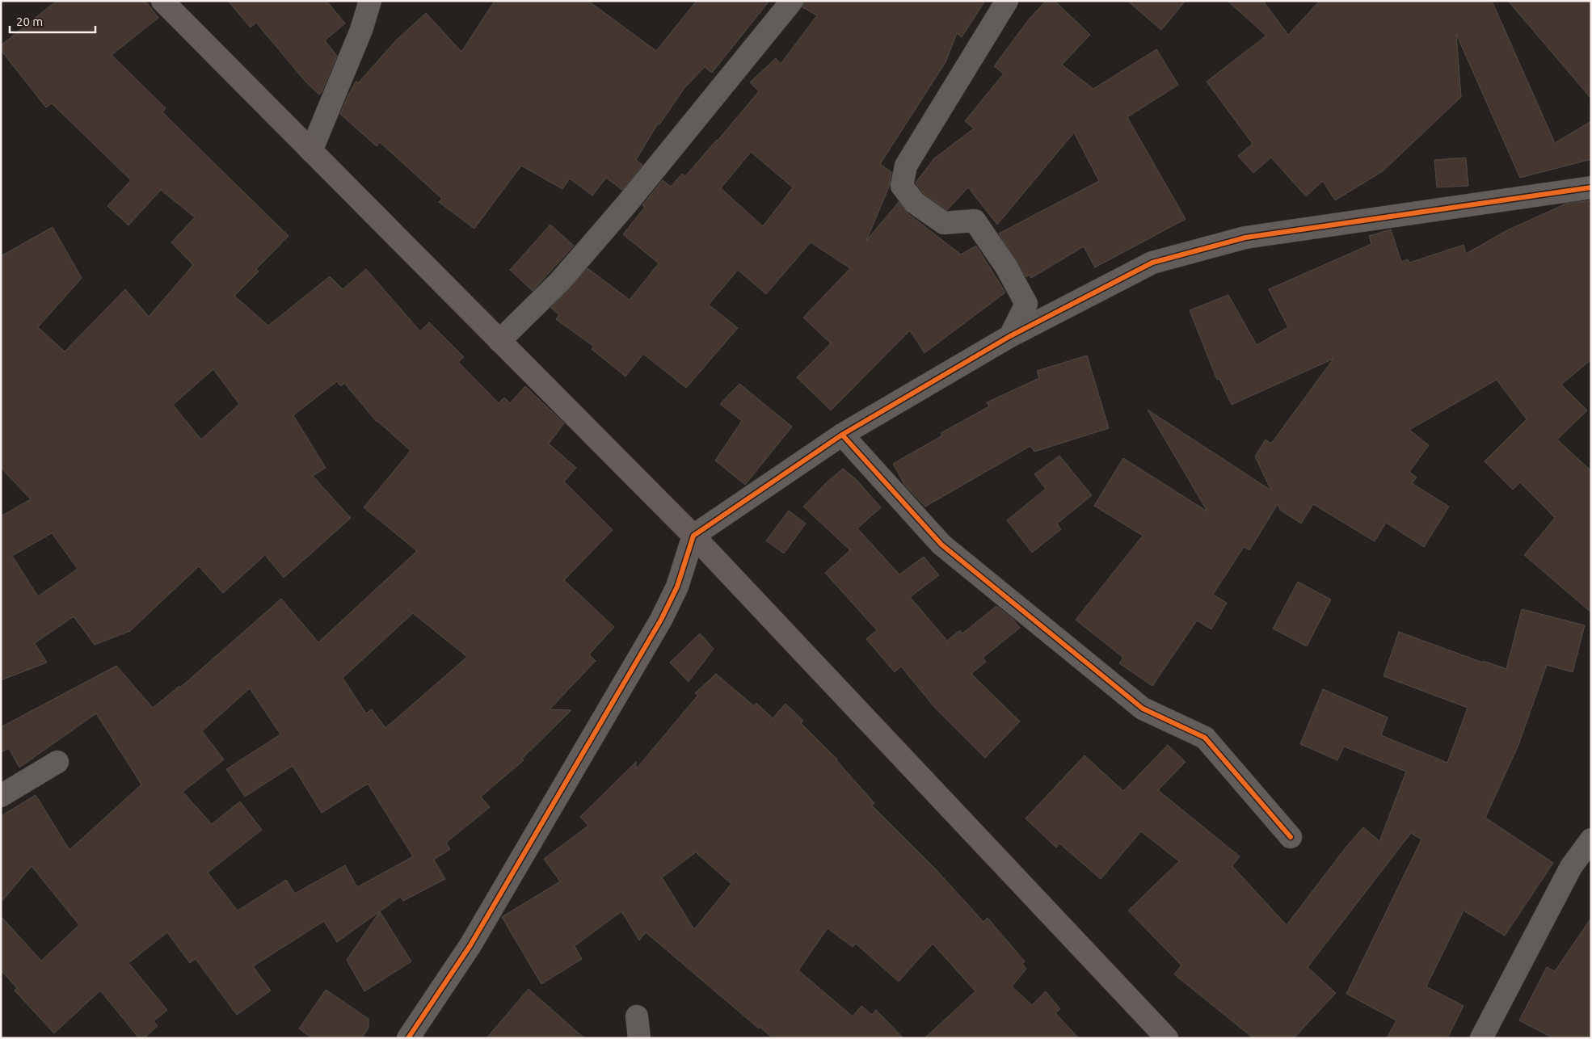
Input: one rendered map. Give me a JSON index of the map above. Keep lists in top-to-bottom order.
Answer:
{
  "scale_bar": "20 m"
}
